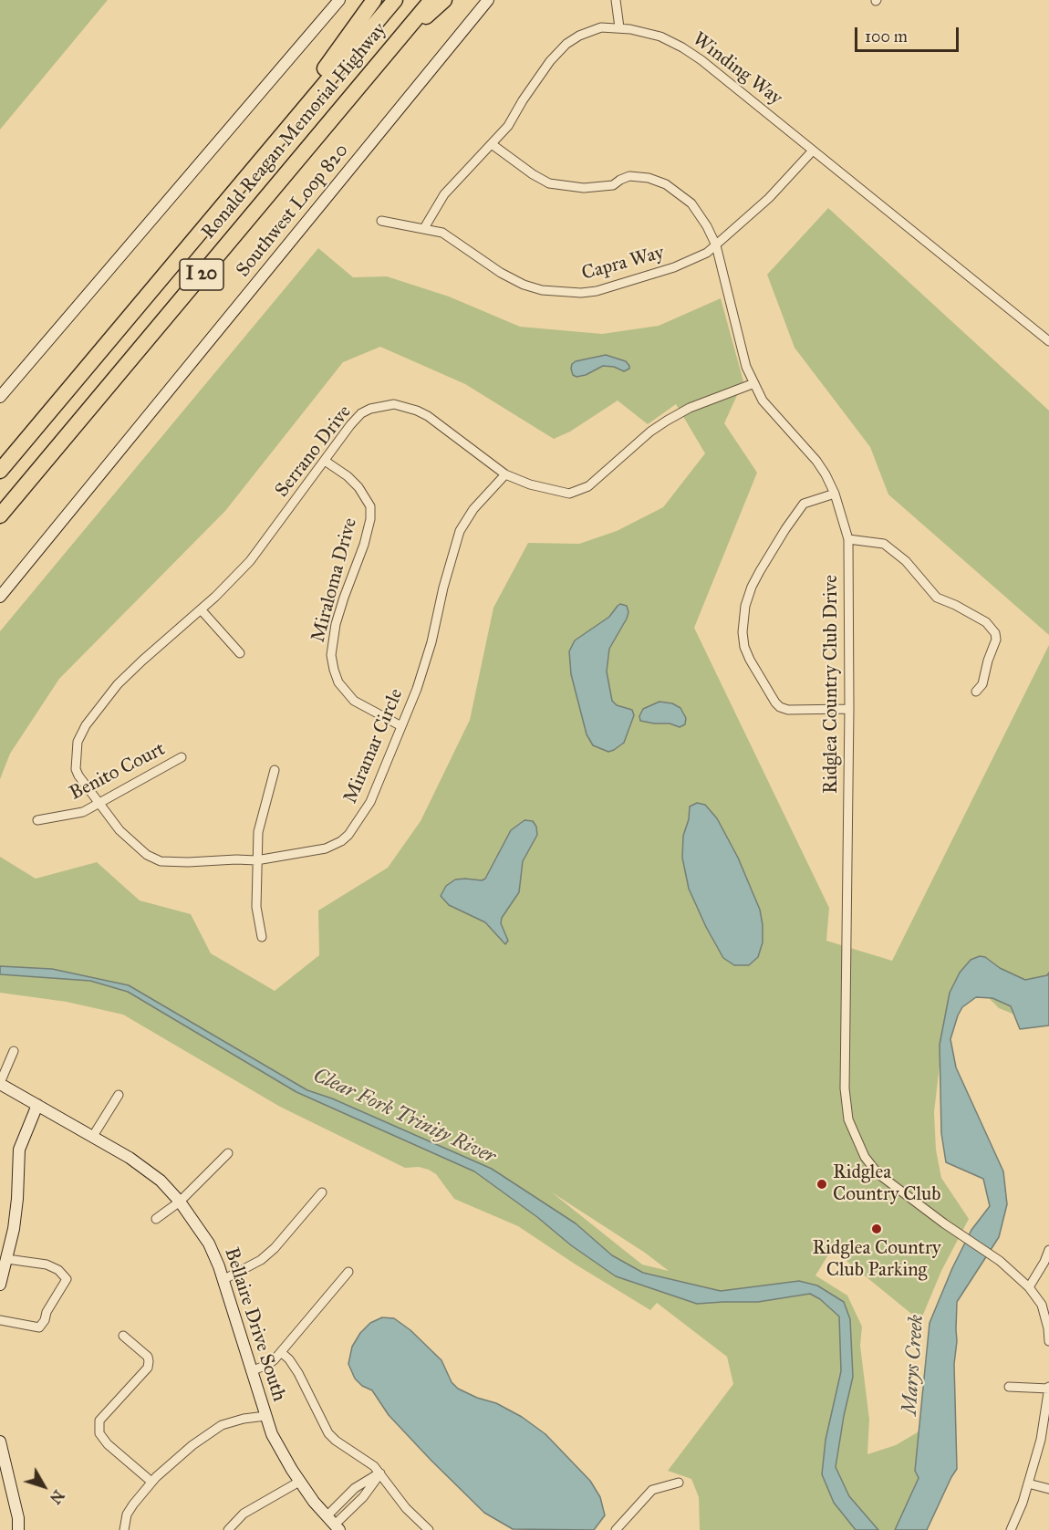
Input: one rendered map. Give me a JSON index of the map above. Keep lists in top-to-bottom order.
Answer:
{
  "streets": {
    "highway": ["Ronald Reagan Memorial Highway", "I 20"],
    "street": [
      "Winding Way",
      "Southwest Loop 820",
      "Capra Way",
      "Serrano Drive",
      "Miraloma Drive",
      "Ridglea Country Club Drive",
      "Miramar Circle",
      "Benito Court",
      "Bellaire Drive South"
    ]
  },
  "crossings": [
    ["Winding Way", "Capra Way"],
    ["Winding Way", "Ridglea Country Club Drive"],
    ["Capra Way", "Ridglea Country Club Drive"],
    ["Serrano Drive", "Miraloma Drive"],
    ["Serrano Drive", "Ridglea Country Club Drive"],
    ["Serrano Drive", "Miramar Circle"],
    ["Serrano Drive", "Benito Court"],
    ["Miraloma Drive", "Miramar Circle"],
    ["Miramar Circle", "Benito Court"]
  ],
  "water": ["Clear Fork Trinity River", "Marys Creek"],
  "places": ["Ridglea Country Club", "Ridglea Country Club Parking"],
  "scale_bar": "100 m",
  "north": "bottom right"
}
